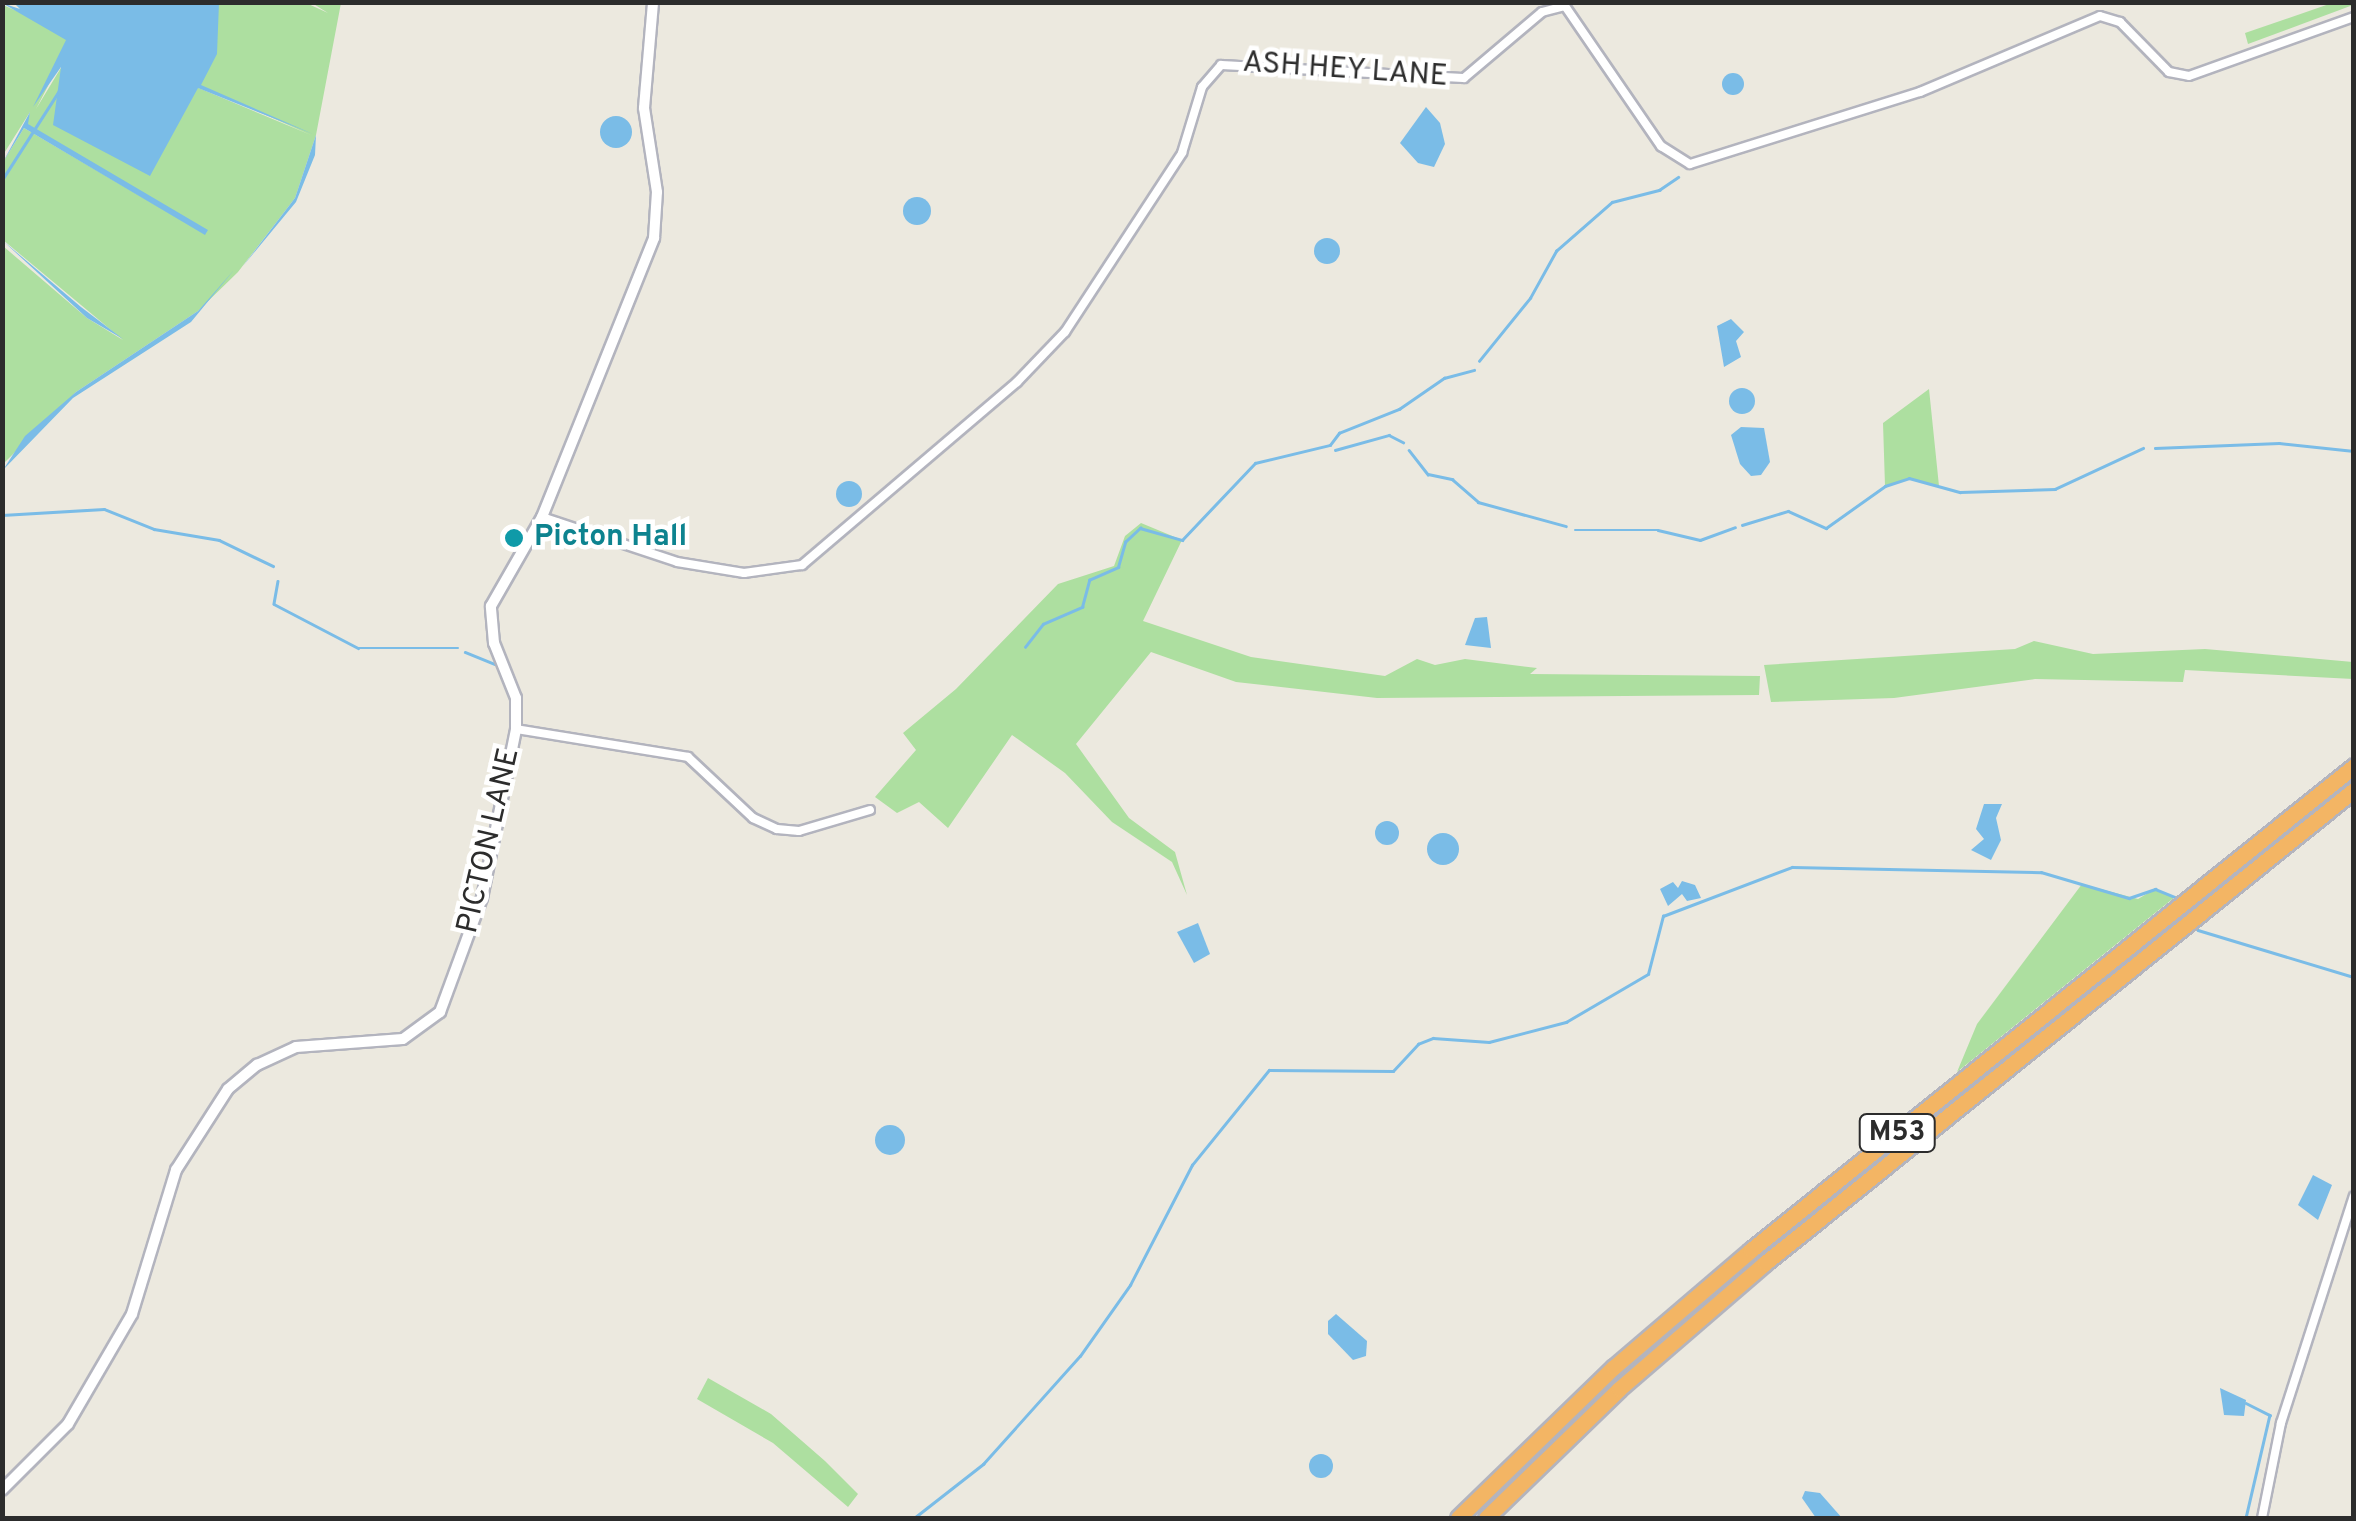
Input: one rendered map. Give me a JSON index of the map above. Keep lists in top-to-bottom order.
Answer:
{
  "streets": {
    "highway": ["M53"],
    "street": ["ASH HEY LANE", "PICTON LANE"]
  },
  "crossings": [
    ["ASH HEY LANE", "PICTON LANE"]
  ],
  "places": ["Picton Hall"]
}
